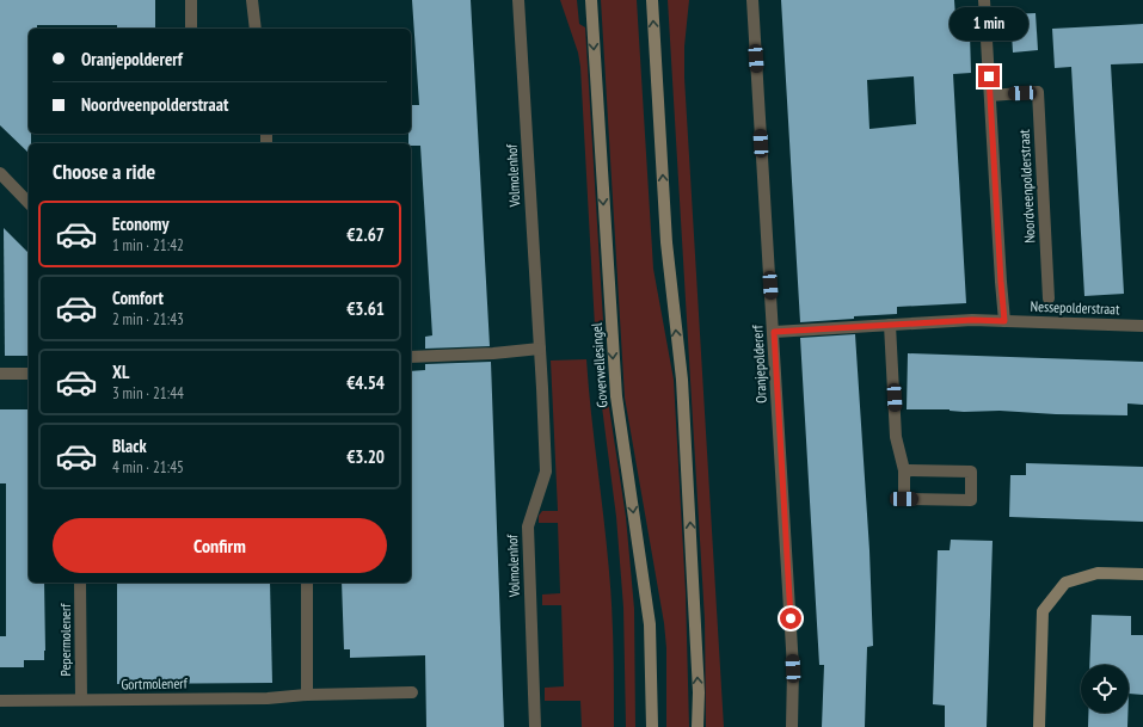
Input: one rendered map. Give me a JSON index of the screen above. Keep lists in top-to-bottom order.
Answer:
{
  "streets": {
    "main road": ["Goverwellesingel"],
    "street": [
      "Volmolenhof",
      "Noordveenpolderstraat",
      "Nessepolderstraat",
      "Oranjepoldererf",
      "Pepermolenerf",
      "Gortmolenerf"
    ]
  },
  "crossings": [
    ["Nessepolderstraat", "Oranjepoldererf"],
    ["Pepermolenerf", "Gortmolenerf"]
  ],
  "page": {
    "bubble": "1 min",
    "banner": ["Oranjepoldererf", "Noordveenpolderstraat"],
    "heading": "Choose a ride",
    "list": [
      {
        "name": "Economy",
        "note": "1 min · 21:42",
        "value": "€2.67"
      },
      {
        "name": "Comfort",
        "note": "2 min · 21:43",
        "value": "€3.61"
      },
      {
        "name": "XL",
        "note": "3 min · 21:44",
        "value": "€4.54"
      },
      {
        "name": "Black",
        "note": "4 min · 21:45",
        "value": "€3.20"
      }
    ],
    "buttons": "Confirm"
  }
}
